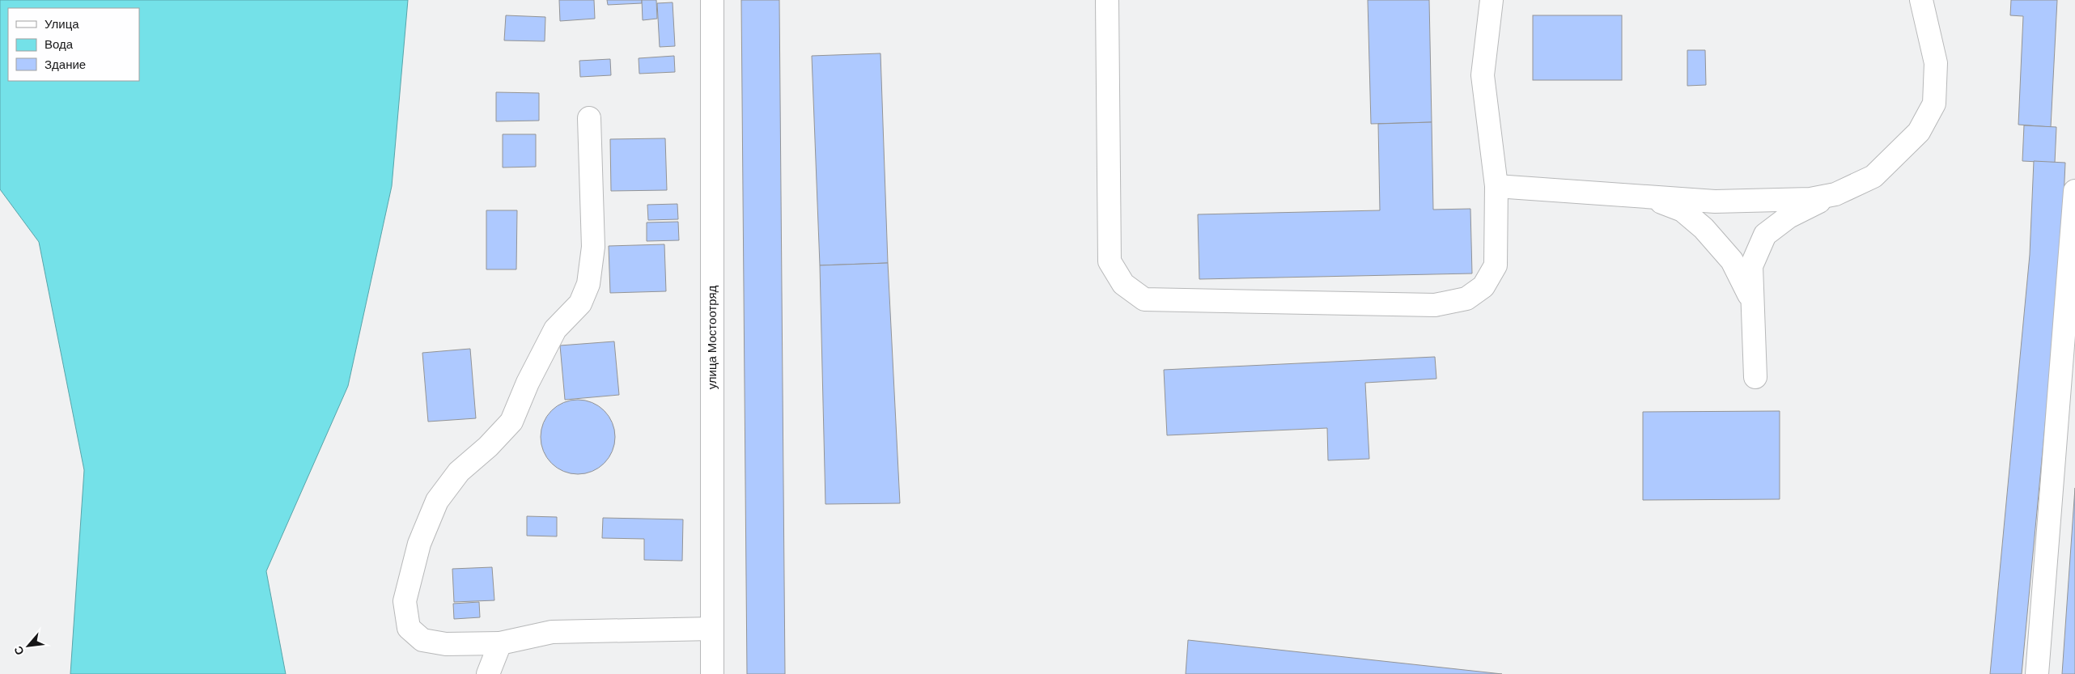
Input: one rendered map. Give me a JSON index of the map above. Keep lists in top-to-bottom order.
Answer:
{
  "streets": {
    "street": ["улица Мостоотряд"]
  },
  "legend": ["Улица", "Вода", "Здание"],
  "north": "bottom left"
}
